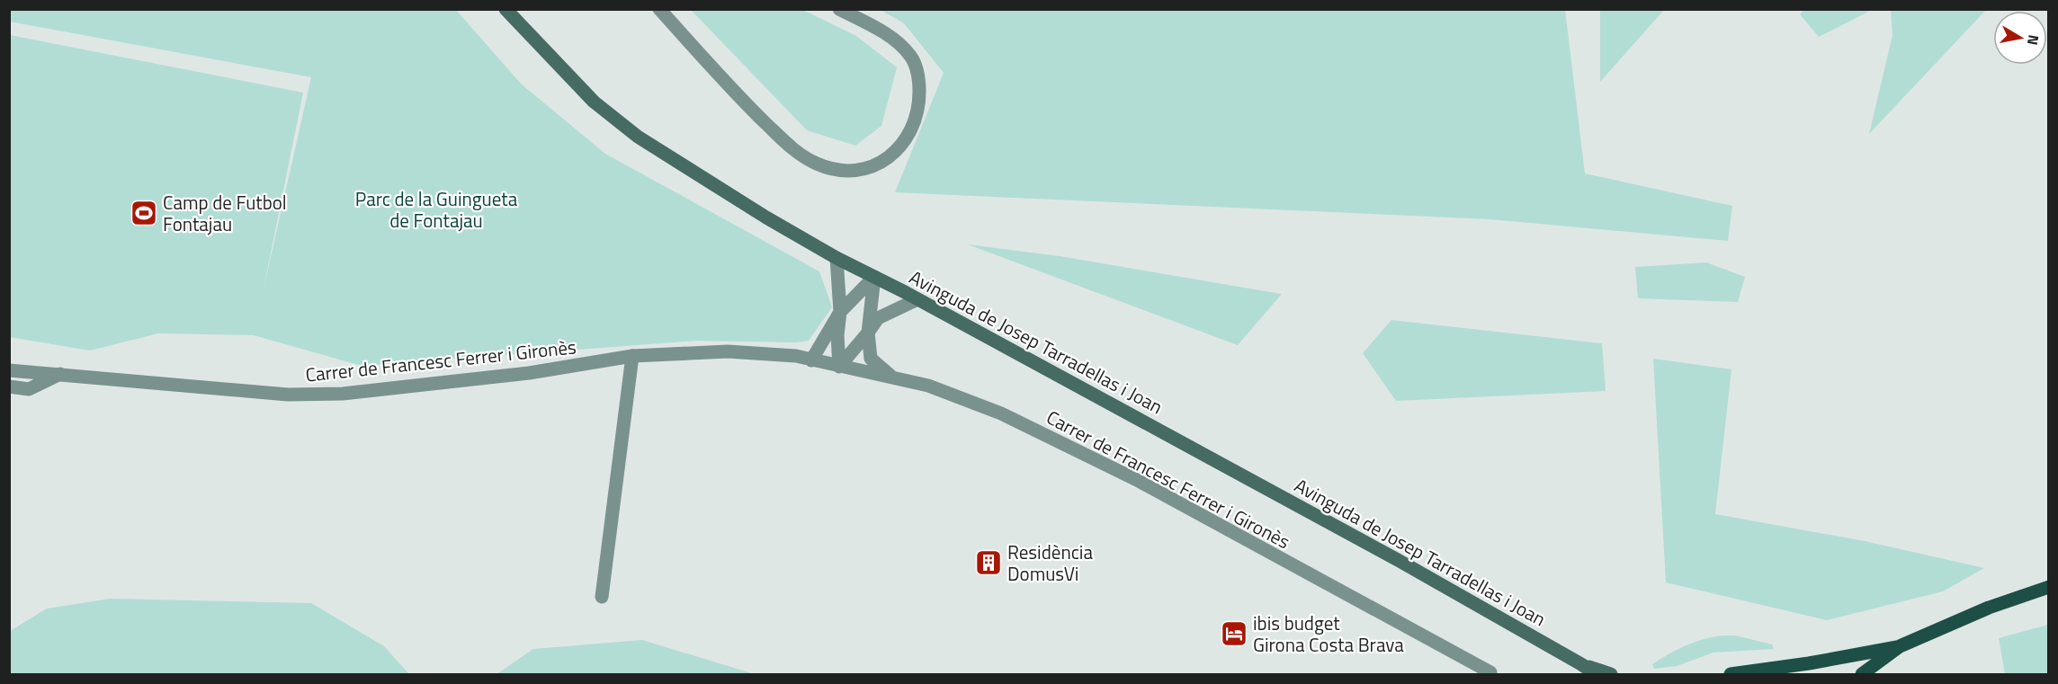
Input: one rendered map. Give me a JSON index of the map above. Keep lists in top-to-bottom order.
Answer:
{
  "streets": {
    "main road": ["Avinguda de Josep Tarradellas i Joan"],
    "street": ["Carrer de Francesc Ferrer i Gironès"]
  },
  "parks": ["Parc de la Guingueta de Fontajau"],
  "places": {
    "sports": ["Camp de Futbol Fontajau"],
    "building": ["Residència DomusVi"],
    "hotel": ["ibis budget Girona Costa Brava"]
  },
  "north": "right"
}
